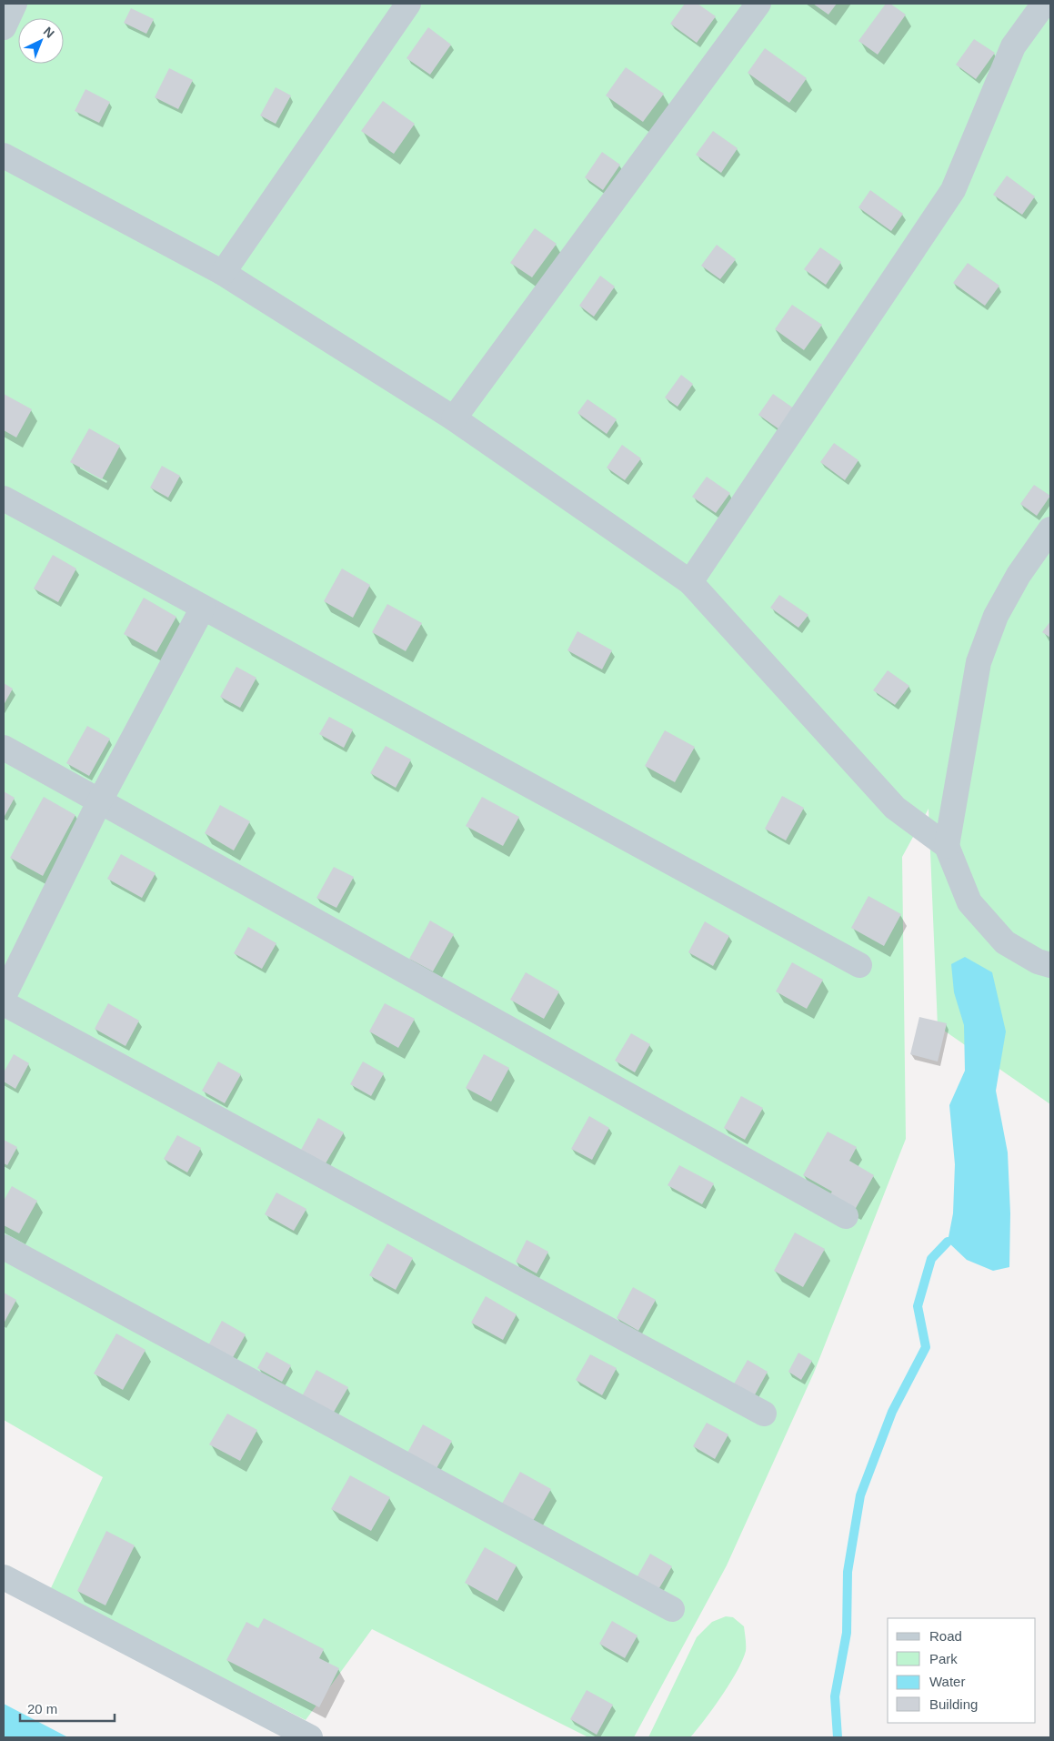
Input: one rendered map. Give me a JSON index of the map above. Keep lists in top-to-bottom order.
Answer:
{
  "legend": [
    "Road",
    "Park",
    "Water",
    "Building"
  ],
  "scale_bar": "20 m",
  "north": "top right"
}
